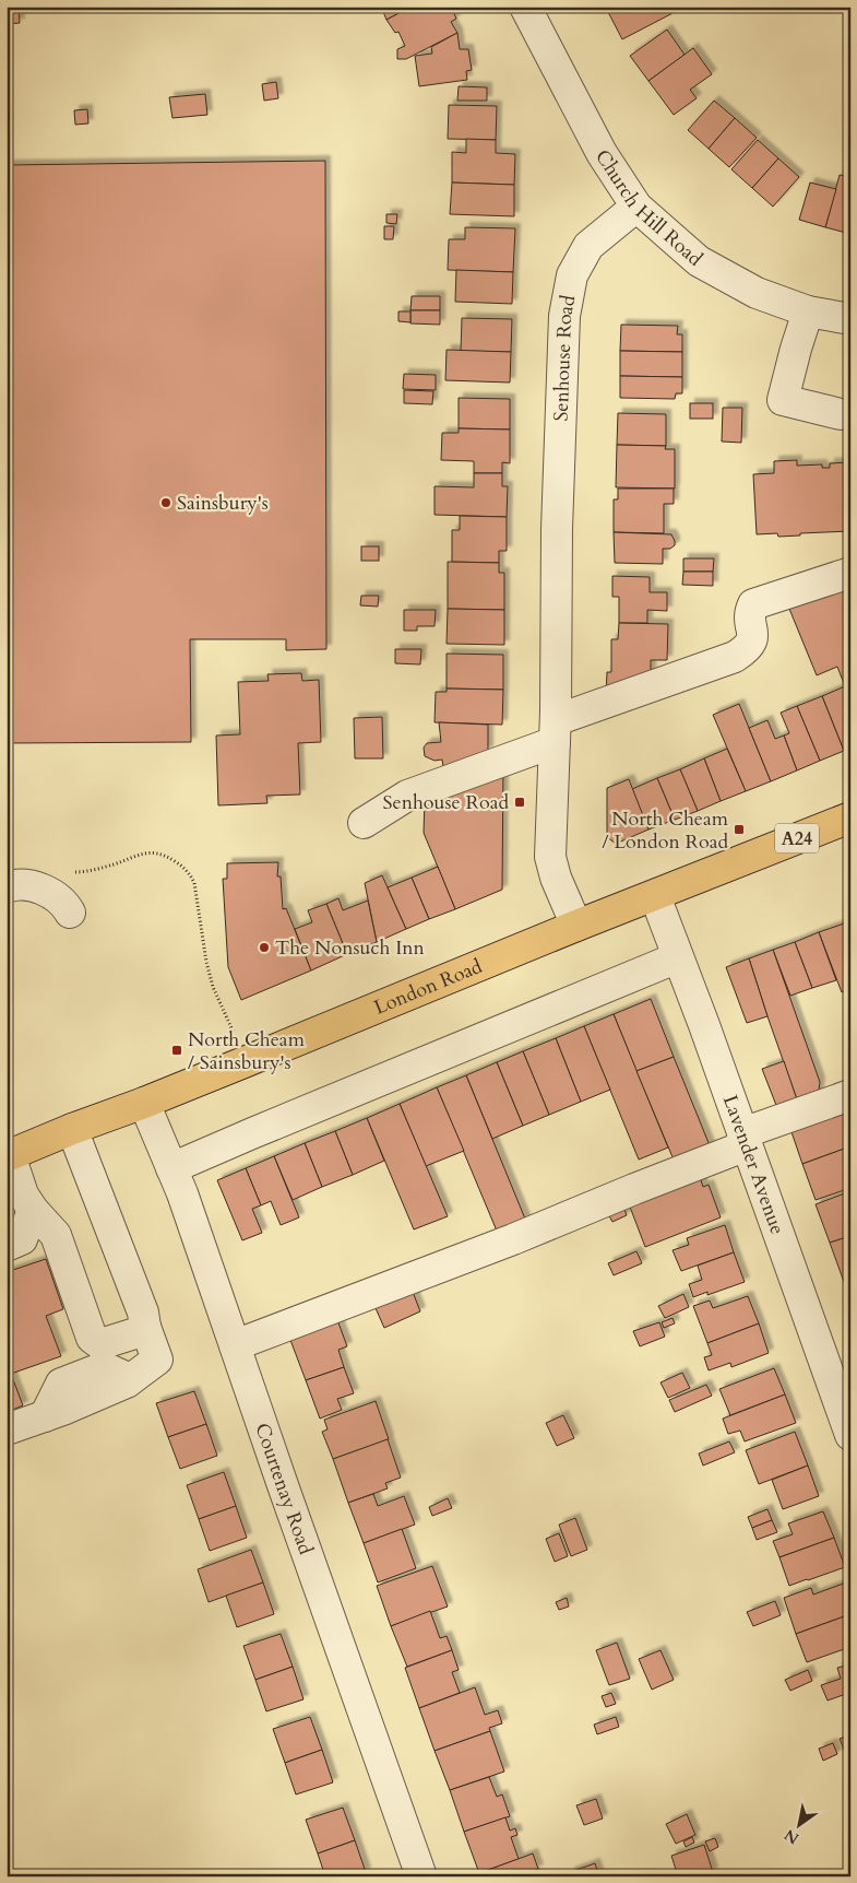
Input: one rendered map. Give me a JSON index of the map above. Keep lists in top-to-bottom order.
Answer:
{
  "streets": {
    "highway": ["A24", "London Road"],
    "street": [
      "Church Hill Road",
      "Senhouse Road",
      "Lavender Avenue",
      "Courtenay Road"
    ]
  },
  "crossings": [
    ["Church Hill Road", "Senhouse Road"],
    ["Senhouse Road", "London Road"],
    ["London Road", "Lavender Avenue"],
    ["London Road", "Courtenay Road"]
  ],
  "places": {
    "other": ["Sainsbury's", "The Nonsuch Inn"],
    "transit": ["Senhouse Road", "North Cheam / London Road", "North Cheam / Sainsbury's"]
  },
  "north": "bottom left"
}
